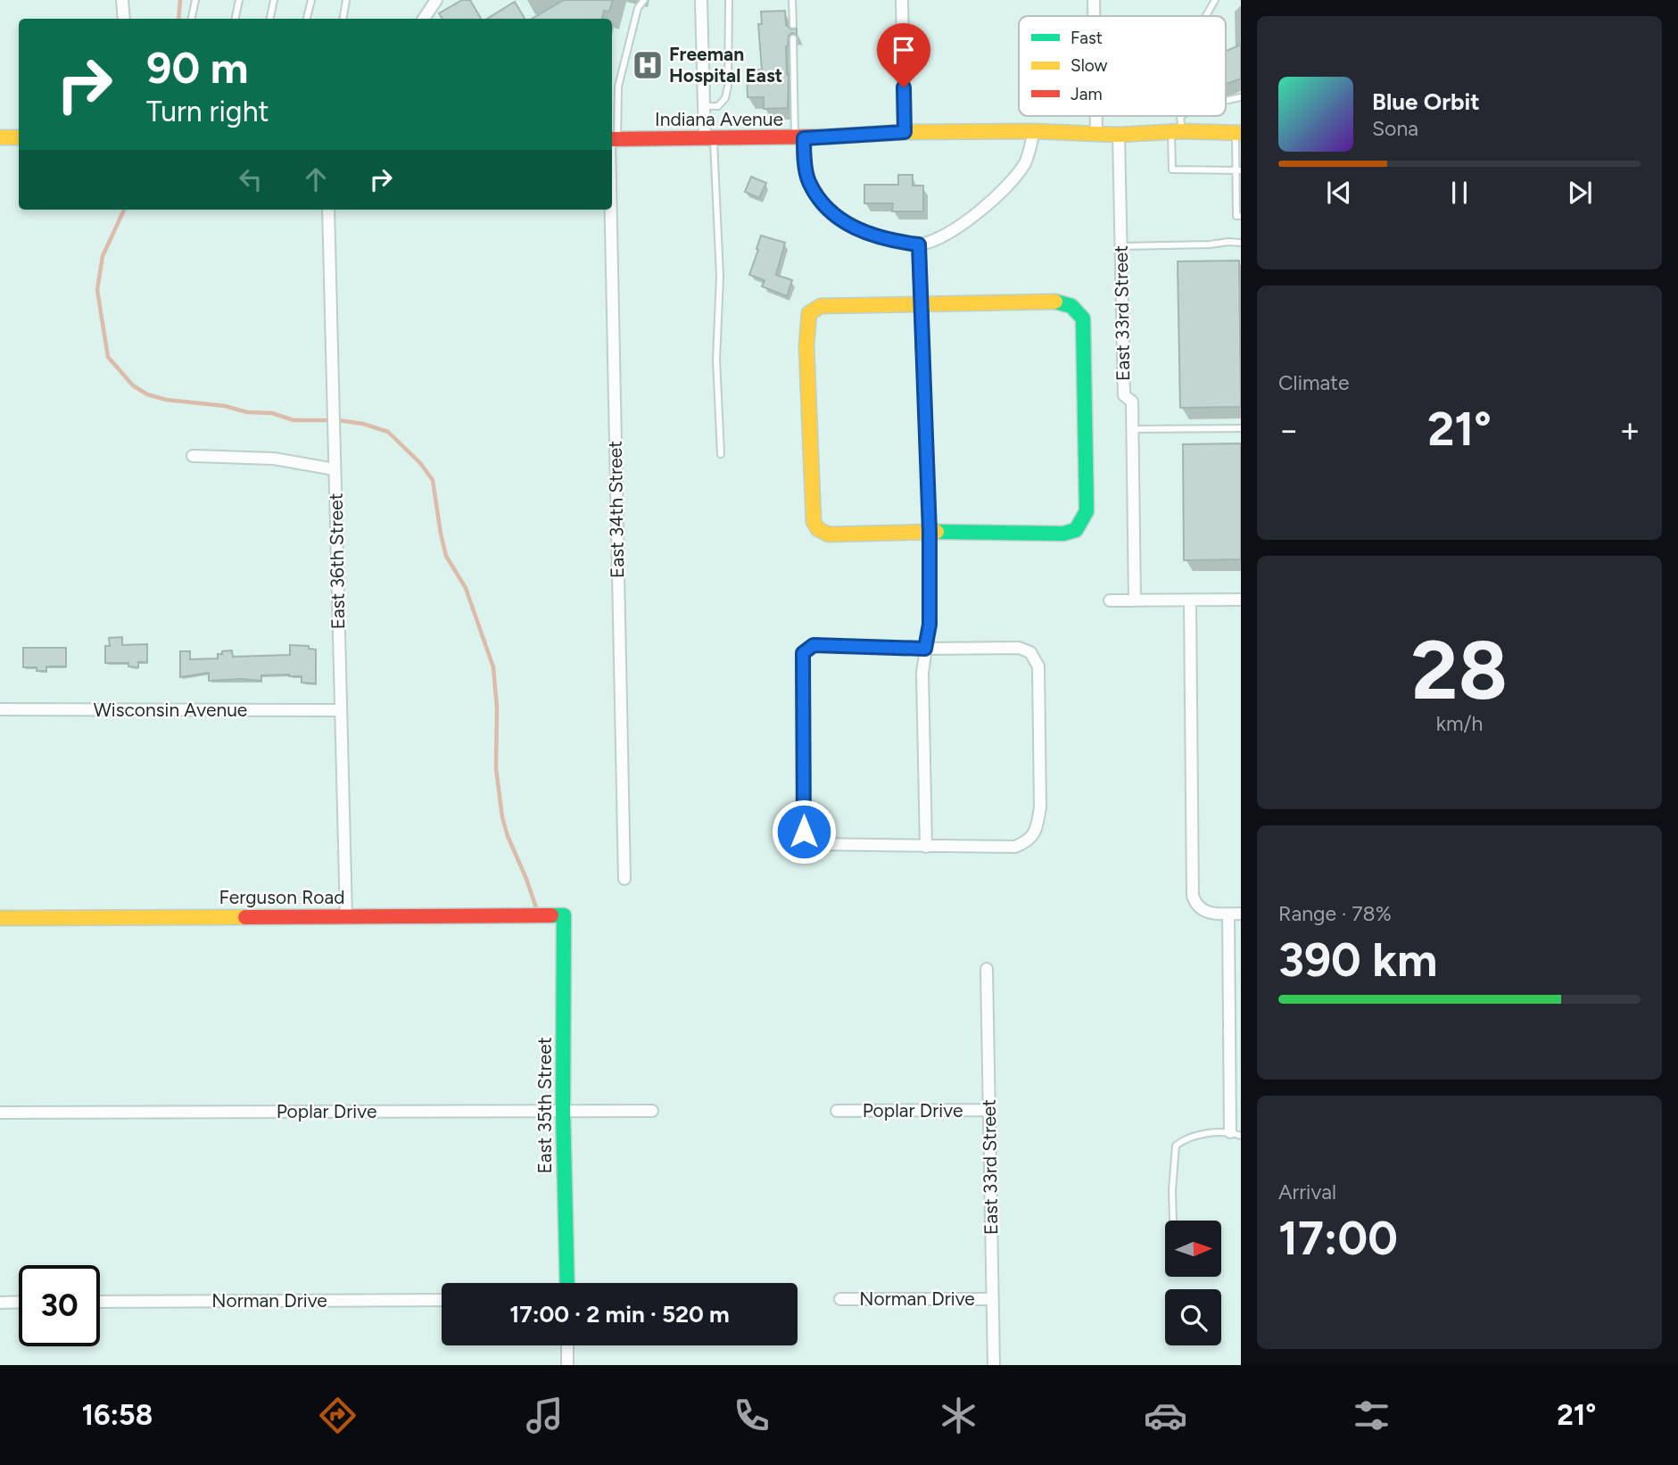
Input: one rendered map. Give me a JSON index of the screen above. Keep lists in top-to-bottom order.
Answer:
{
  "streets": {
    "street": [
      "Indiana Avenue",
      "East 33rd Street",
      "East 34th Street",
      "East 36th Street",
      "Wisconsin Avenue",
      "Ferguson Road",
      "East 35th Street",
      "Poplar Drive",
      "Norman Drive"
    ]
  },
  "crossings": [
    ["Indiana Avenue", "East 33rd Street"],
    ["Indiana Avenue", "East 34th Street"],
    ["East 33rd Street", "Poplar Drive"],
    ["East 33rd Street", "Norman Drive"],
    ["East 36th Street", "Wisconsin Avenue"],
    ["East 36th Street", "Ferguson Road"],
    ["Ferguson Road", "East 35th Street"],
    ["East 35th Street", "Poplar Drive"]
  ],
  "places": {
    "hospital": ["Freeman Hospital East"]
  },
  "legend": ["Fast", "Slow", "Jam"],
  "north": "right",
  "page": {
    "turn": ["90 m", "Turn right"],
    "song": ["Blue Orbit", "Sona"],
    "tile": [
      "Climate",
      ["28", "km/h"],
      ["Range · 78%", "390 km"],
      ["Arrival", "17:00"]
    ],
    "heat": ["−", "21°", "+"],
    "limit": "30",
    "trip": "17:00 · 2 min · 520 m",
    "tabs": ["16:58", "21°"]
  }
}
